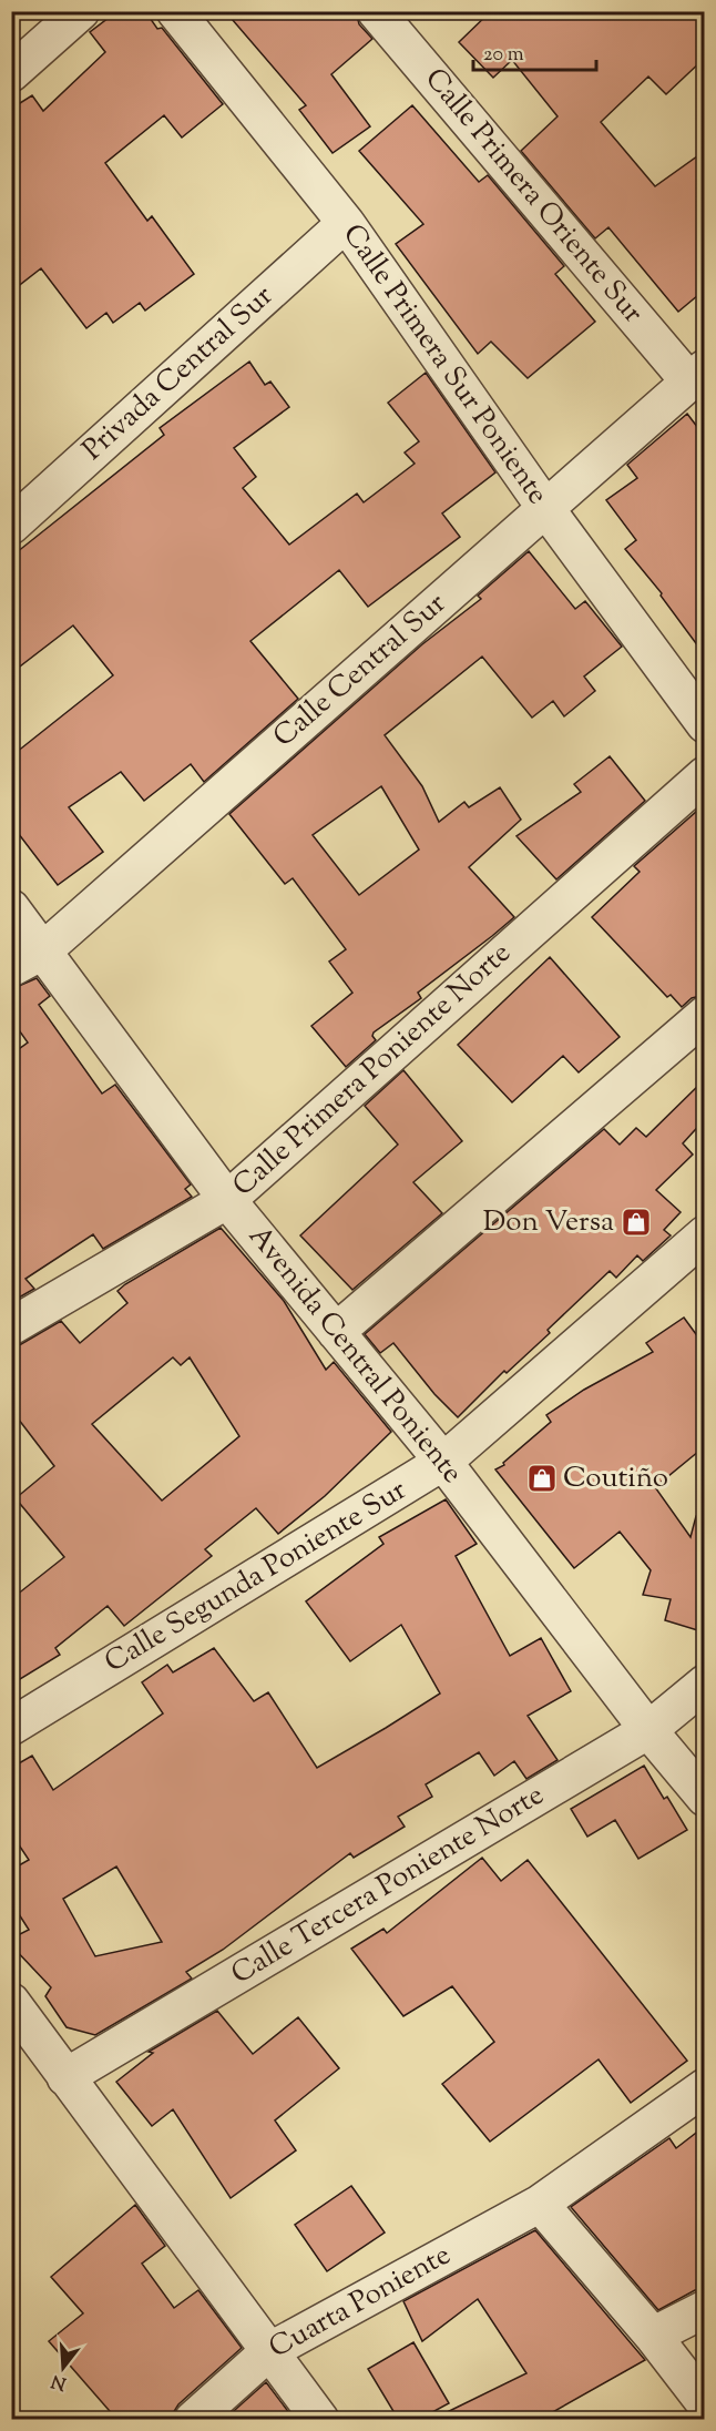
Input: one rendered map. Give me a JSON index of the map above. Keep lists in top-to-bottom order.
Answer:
{
  "streets": {
    "street": [
      "Calle Primera Oriente Sur",
      "Calle Primera Sur Poniente",
      "Privada Central Sur",
      "Calle Central Sur",
      "Calle Primera Poniente Norte",
      "Avenida Central Poniente",
      "Calle Segunda Poniente Sur",
      "Calle Tercera Poniente Norte",
      "Cuarta Poniente"
    ]
  },
  "crossings": [
    ["Calle Primera Oriente Sur", "Calle Central Sur"],
    ["Calle Primera Sur Poniente", "Privada Central Sur"],
    ["Calle Primera Sur Poniente", "Calle Central Sur"],
    ["Calle Central Sur", "Avenida Central Poniente"],
    ["Calle Primera Poniente Norte", "Avenida Central Poniente"],
    ["Avenida Central Poniente", "Calle Segunda Poniente Sur"],
    ["Avenida Central Poniente", "Calle Tercera Poniente Norte"]
  ],
  "places": {
    "shop": ["Don Versa", "Coutiño"]
  },
  "scale_bar": "20 m",
  "north": "bottom"
}
